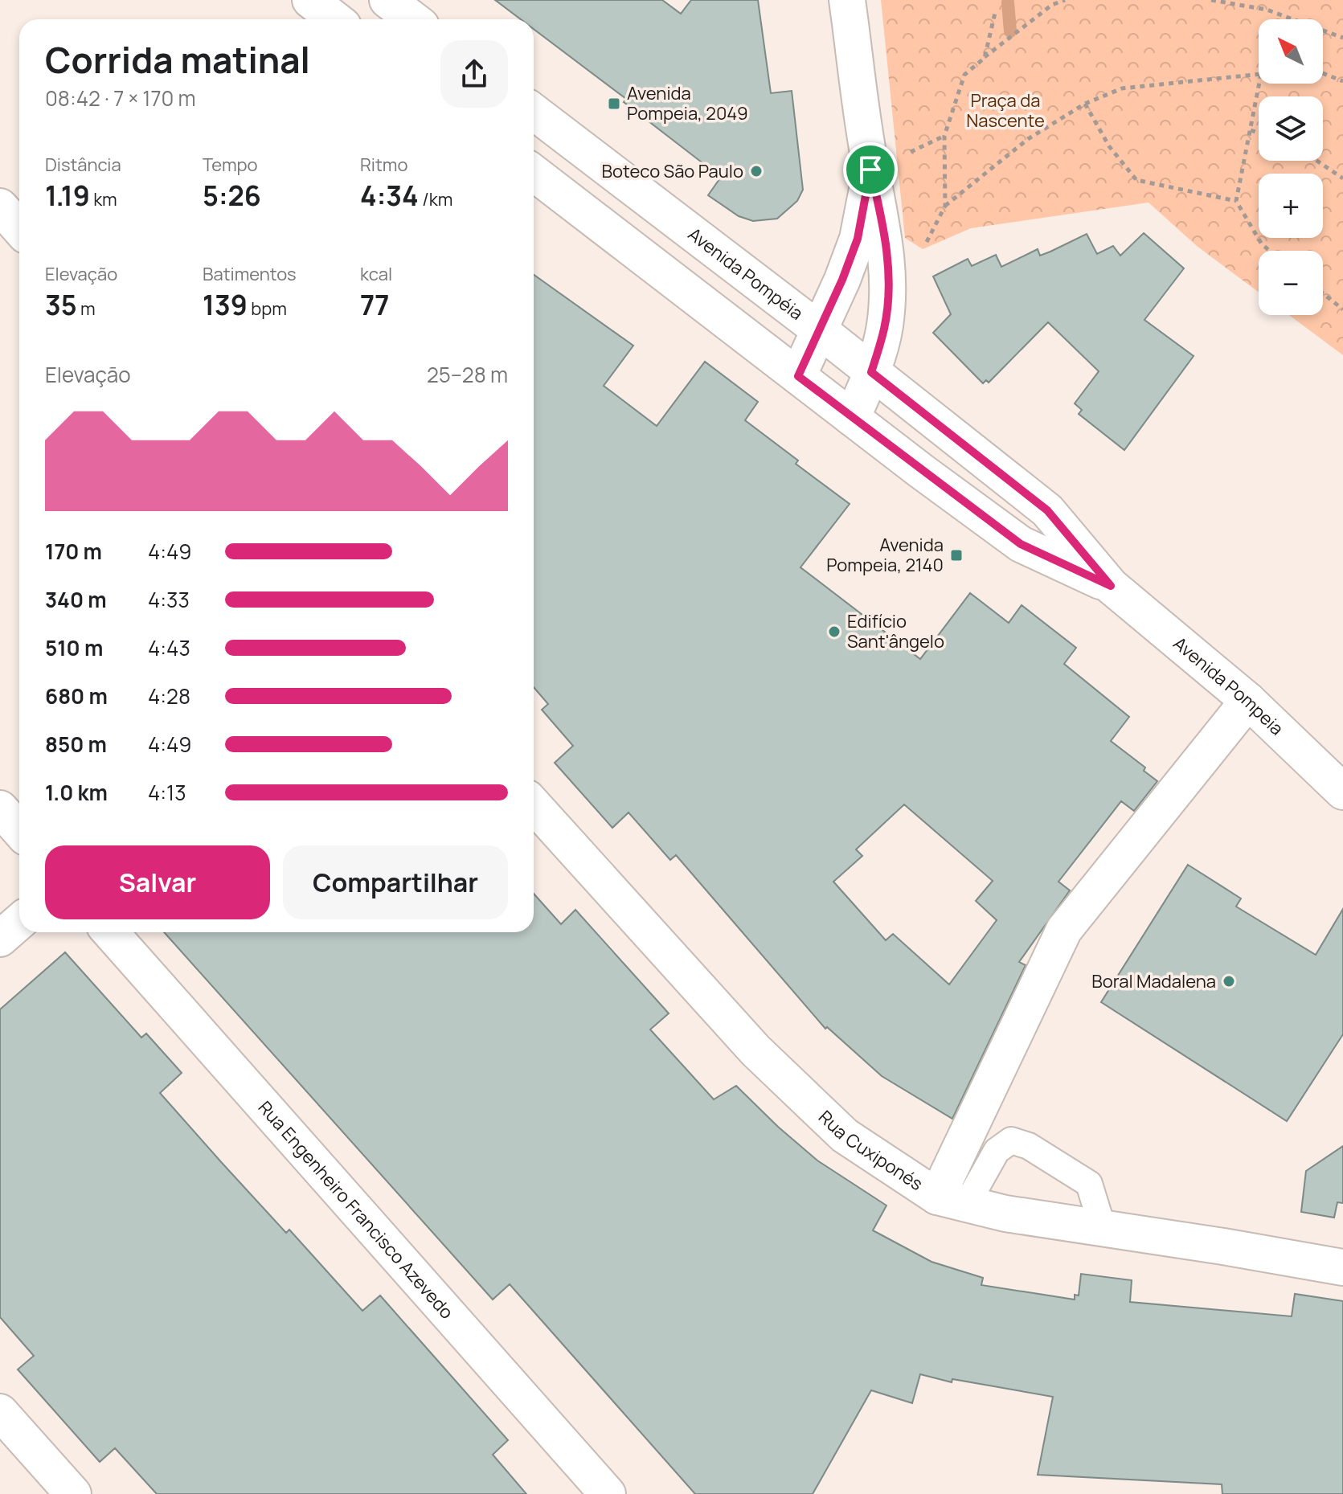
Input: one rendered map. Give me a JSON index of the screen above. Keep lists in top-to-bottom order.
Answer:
{
  "streets": {
    "street": [
      "Avenida Pompéia",
      "Avenida Pompeia",
      "Rua Cuxiponés",
      "Rua Engenheiro Francisco Azevedo"
    ]
  },
  "crossings": [
    ["Avenida Pompéia", "Avenida Pompeia"]
  ],
  "parks": ["Praça da Nascente"],
  "places": {
    "transit": ["Avenida Pompeia, 2049", "Avenida Pompeia, 2140"],
    "other": ["Boteco São Paulo", "Edifício Sant'ângelo", "Boral Madalena"]
  },
  "north": "top left",
  "page": {
    "map_buttons": ["+", "−"],
    "heading": ["Corrida matinal", "08:42 · 7 × 170 m"],
    "stats": [
      ["Distância", "1.19 km"],
      ["Tempo", "5:26"],
      ["Ritmo", "4:34 /km"],
      ["Elevação", "35 m"],
      ["Batimentos", "139 bpm"],
      ["kcal", "77"]
    ],
    "chart": ["Elevação", "25–28 m"],
    "list": [
      {
        "name": "170 m",
        "note": "4:49"
      },
      {
        "name": "340 m",
        "note": "4:33"
      },
      {
        "name": "510 m",
        "note": "4:43"
      },
      {
        "name": "680 m",
        "note": "4:28"
      },
      {
        "name": "850 m",
        "note": "4:49"
      },
      {
        "name": "1.0 km",
        "note": "4:13"
      }
    ],
    "buttons": ["Salvar", "Compartilhar"]
  }
}
